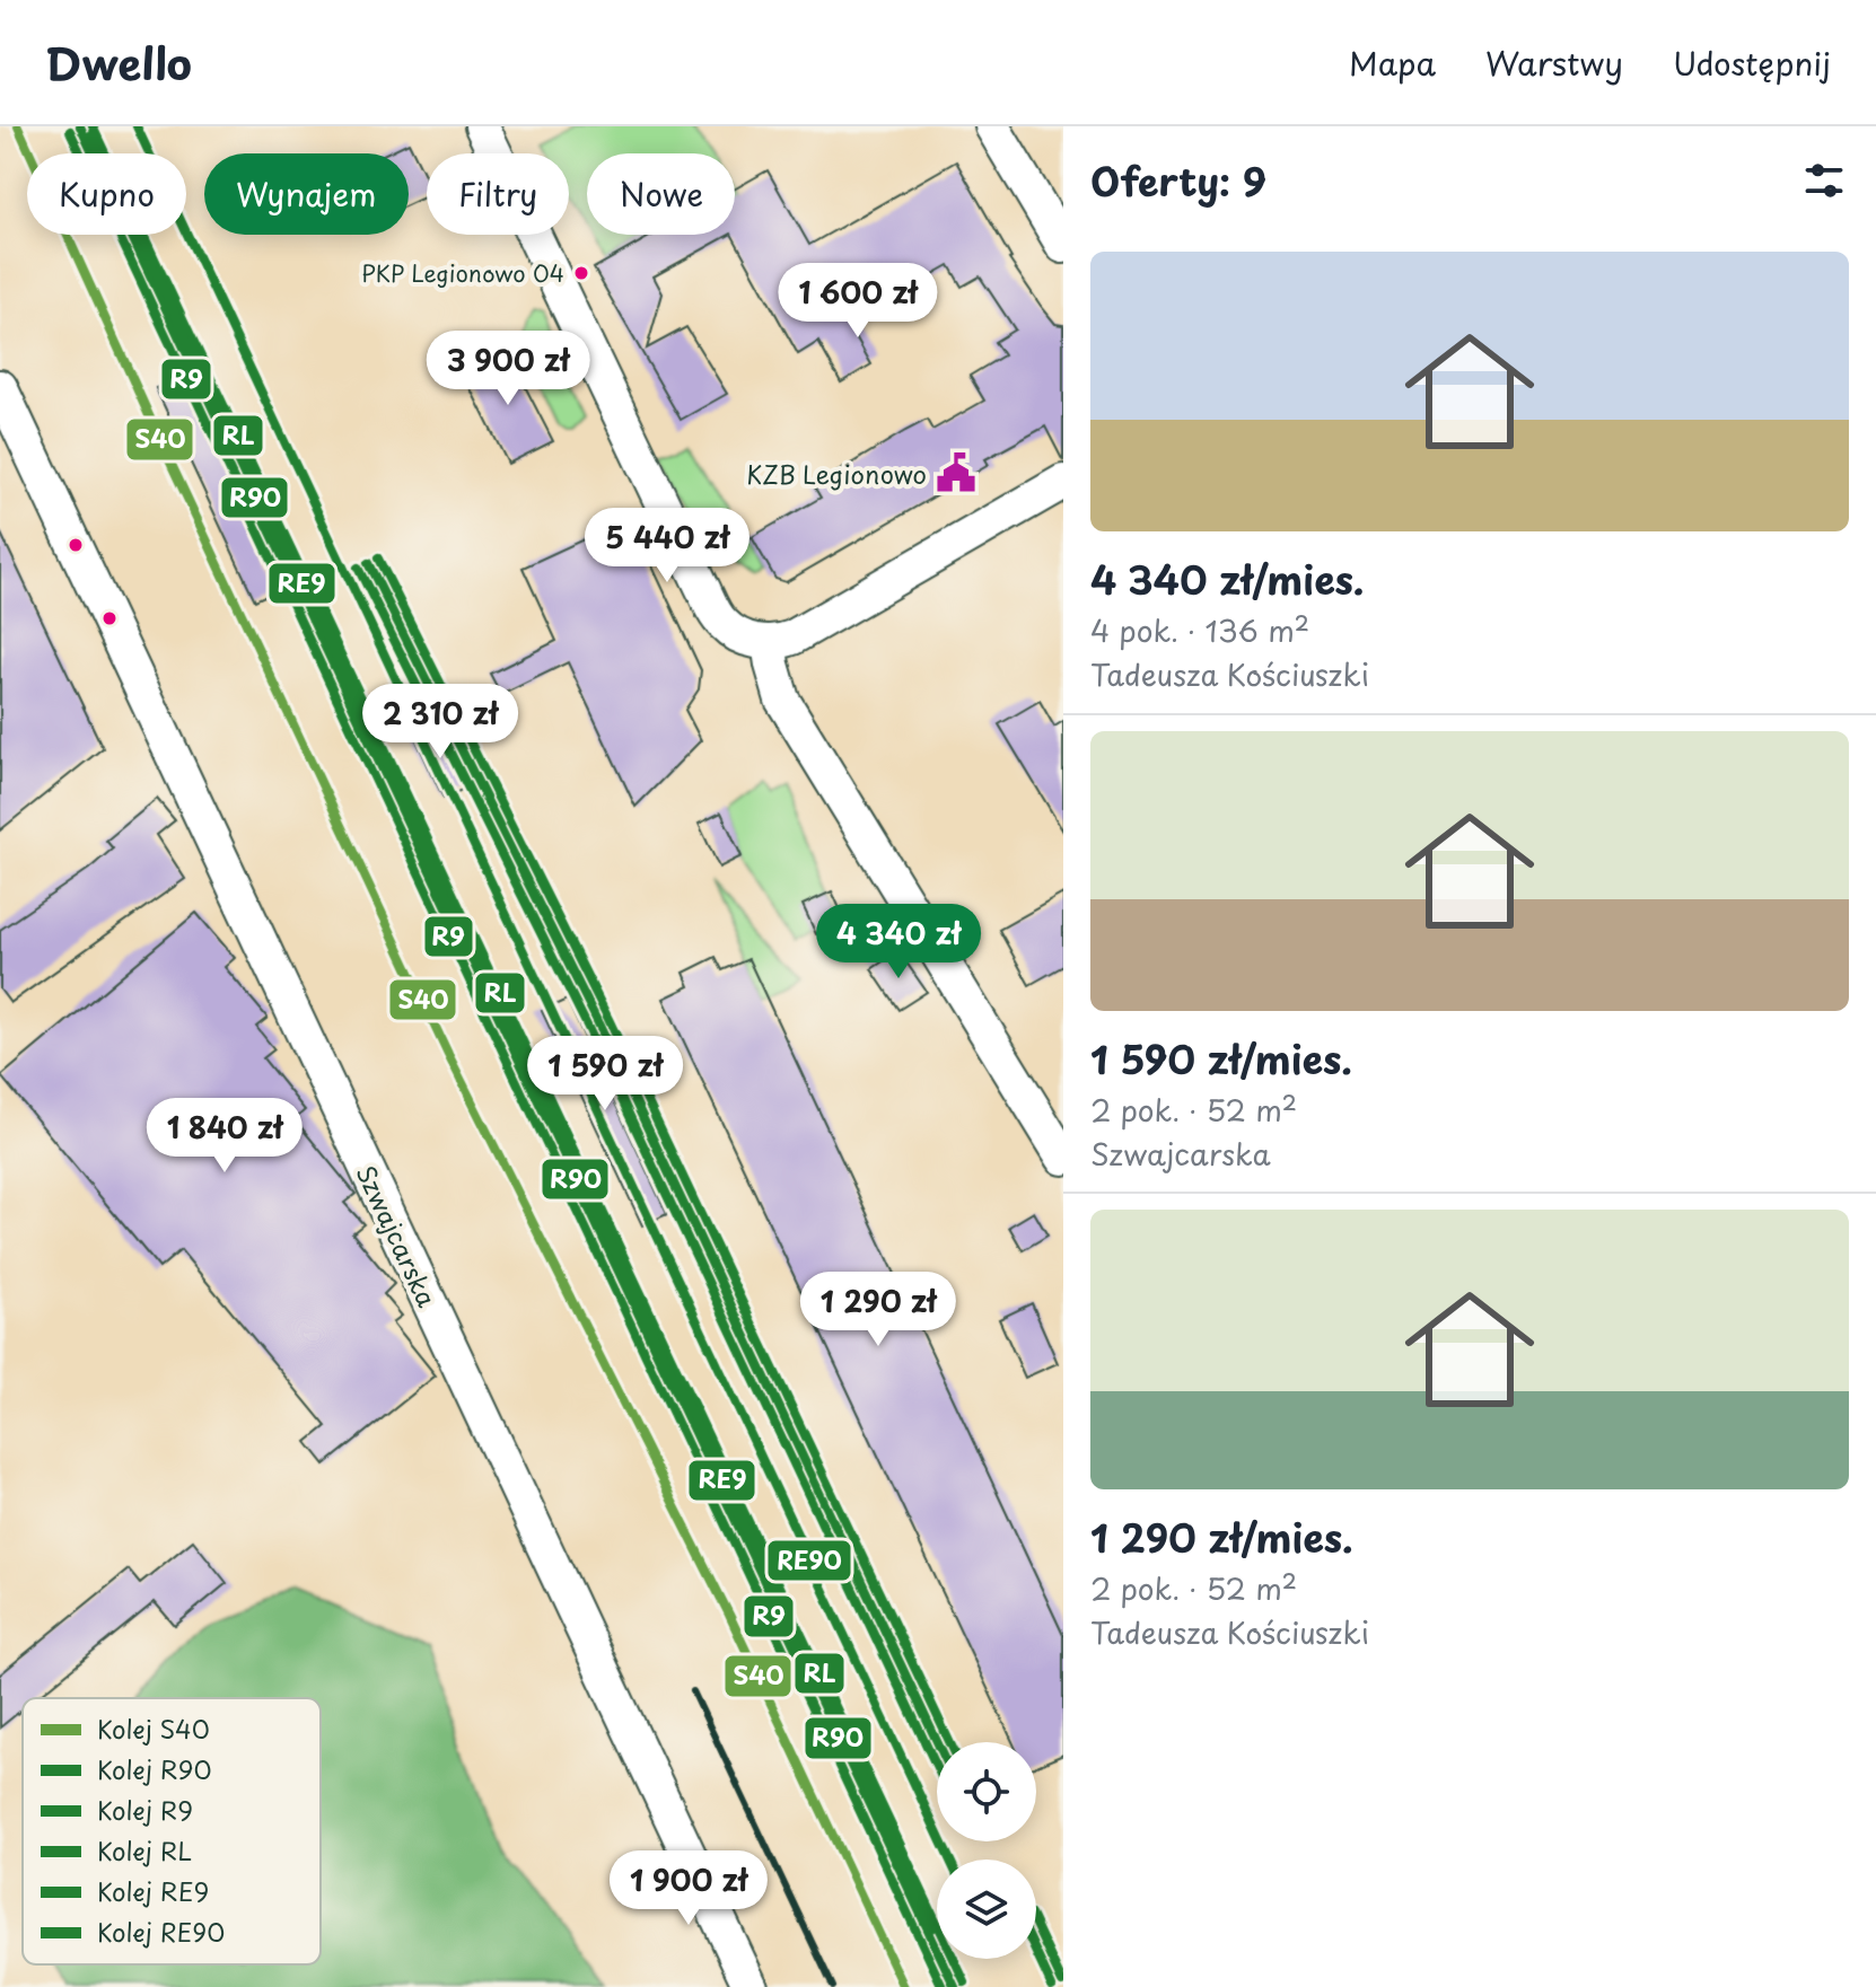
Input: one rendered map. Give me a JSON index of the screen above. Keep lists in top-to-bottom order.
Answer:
{
  "streets": {
    "street": ["Szwajcarska"]
  },
  "places": {
    "other": ["PKP Legionowo 04"],
    "public building": ["KZB Legionowo"]
  },
  "lines": [
    "rail line S40",
    "rail line R90",
    "rail line RL",
    "rail line RE90",
    "rail line R9",
    "rail line RE9"
  ],
  "legend": [
    "Kolej S40",
    "Kolej R90",
    "Kolej R9",
    "Kolej RL",
    "Kolej RE9",
    "Kolej RE90"
  ],
  "page": {
    "header": "Dwello",
    "nav": ["Mapa", "Warstwy", "Udostępnij"],
    "heading": "Oferty: 9",
    "chip": [
      "Kupno",
      "Wynajem",
      "Filtry",
      "Nowe"
    ],
    "list": [
      {
        "name": "4 340 zł/mies.",
        "note": "4 pok. · 136 m² · Tadeusza Kościuszki"
      },
      {
        "name": "1 590 zł/mies.",
        "note": "2 pok. · 52 m² · Szwajcarska"
      },
      {
        "name": "1 290 zł/mies.",
        "note": "2 pok. · 52 m² · Tadeusza Kościuszki"
      }
    ],
    "price": [
      "1 600 zł",
      "3 900 zł",
      "5 440 zł",
      "2 310 zł",
      "4 340 zł",
      "1 590 zł",
      "1 840 zł",
      "1 290 zł",
      "1 900 zł"
    ]
  }
}
